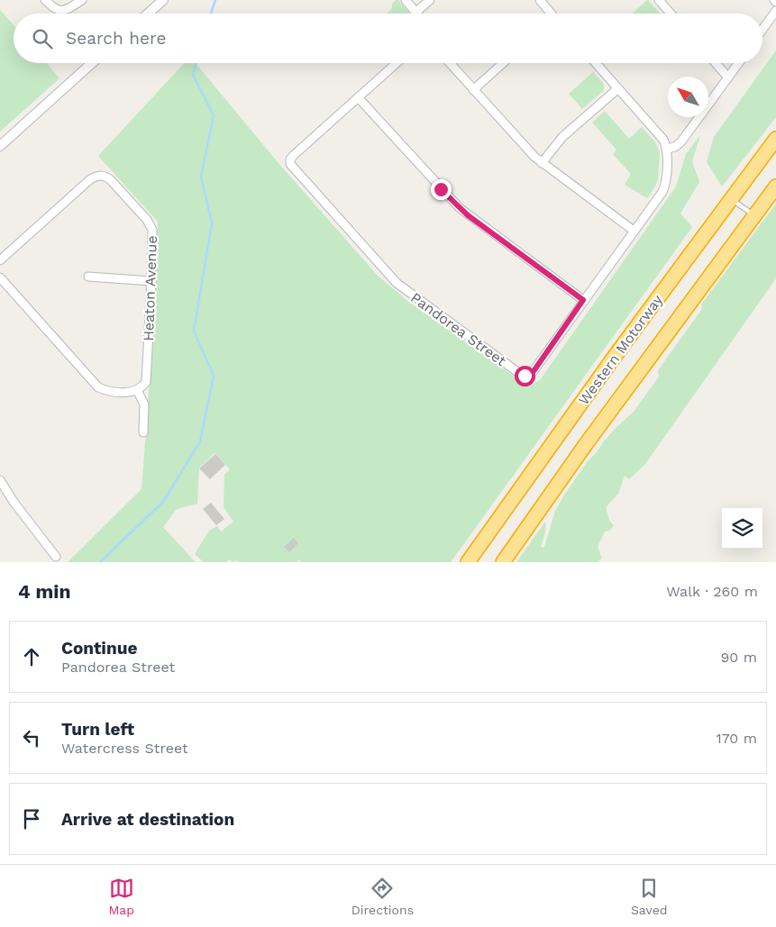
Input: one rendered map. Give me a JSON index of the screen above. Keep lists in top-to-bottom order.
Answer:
{
  "streets": {
    "highway": ["Western Motorway"],
    "street": ["Heaton Avenue", "Pandorea Street"]
  },
  "north": "top left",
  "page": {
    "search": "Search here",
    "heading": ["4 min", "Walk · 260 m"],
    "list": [
      ["Continue", "Pandorea Street", "90 m"],
      ["Turn left", "Watercress Street", "170 m"],
      "Arrive at destination"
    ],
    "nav": ["Map", "Directions", "Saved"]
  }
}
